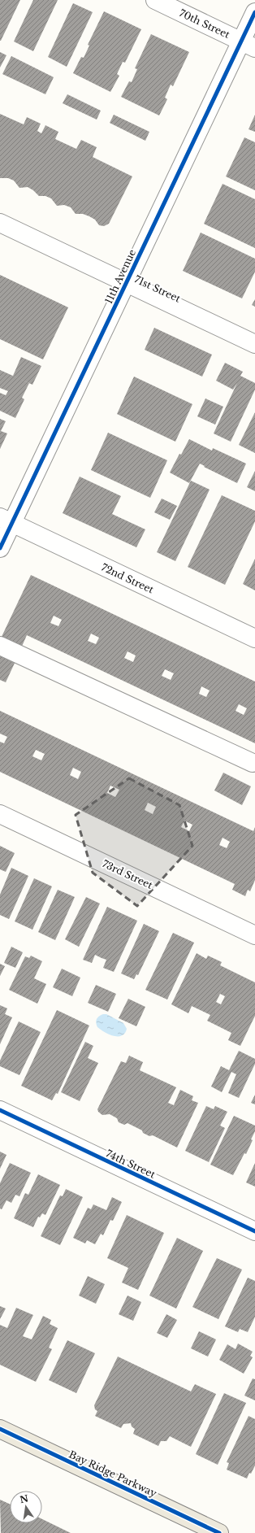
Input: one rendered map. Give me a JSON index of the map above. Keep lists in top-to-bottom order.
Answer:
{
  "streets": {
    "main road": ["Bay Ridge Parkway"],
    "street": [
      "70th Street",
      "11th Avenue",
      "71st Street",
      "72nd Street",
      "73rd Street",
      "74th Street"
    ]
  },
  "crossings": [
    ["70th Street", "11th Avenue"],
    ["11th Avenue", "71st Street"],
    ["11th Avenue", "72nd Street"]
  ],
  "north": "top"
}
